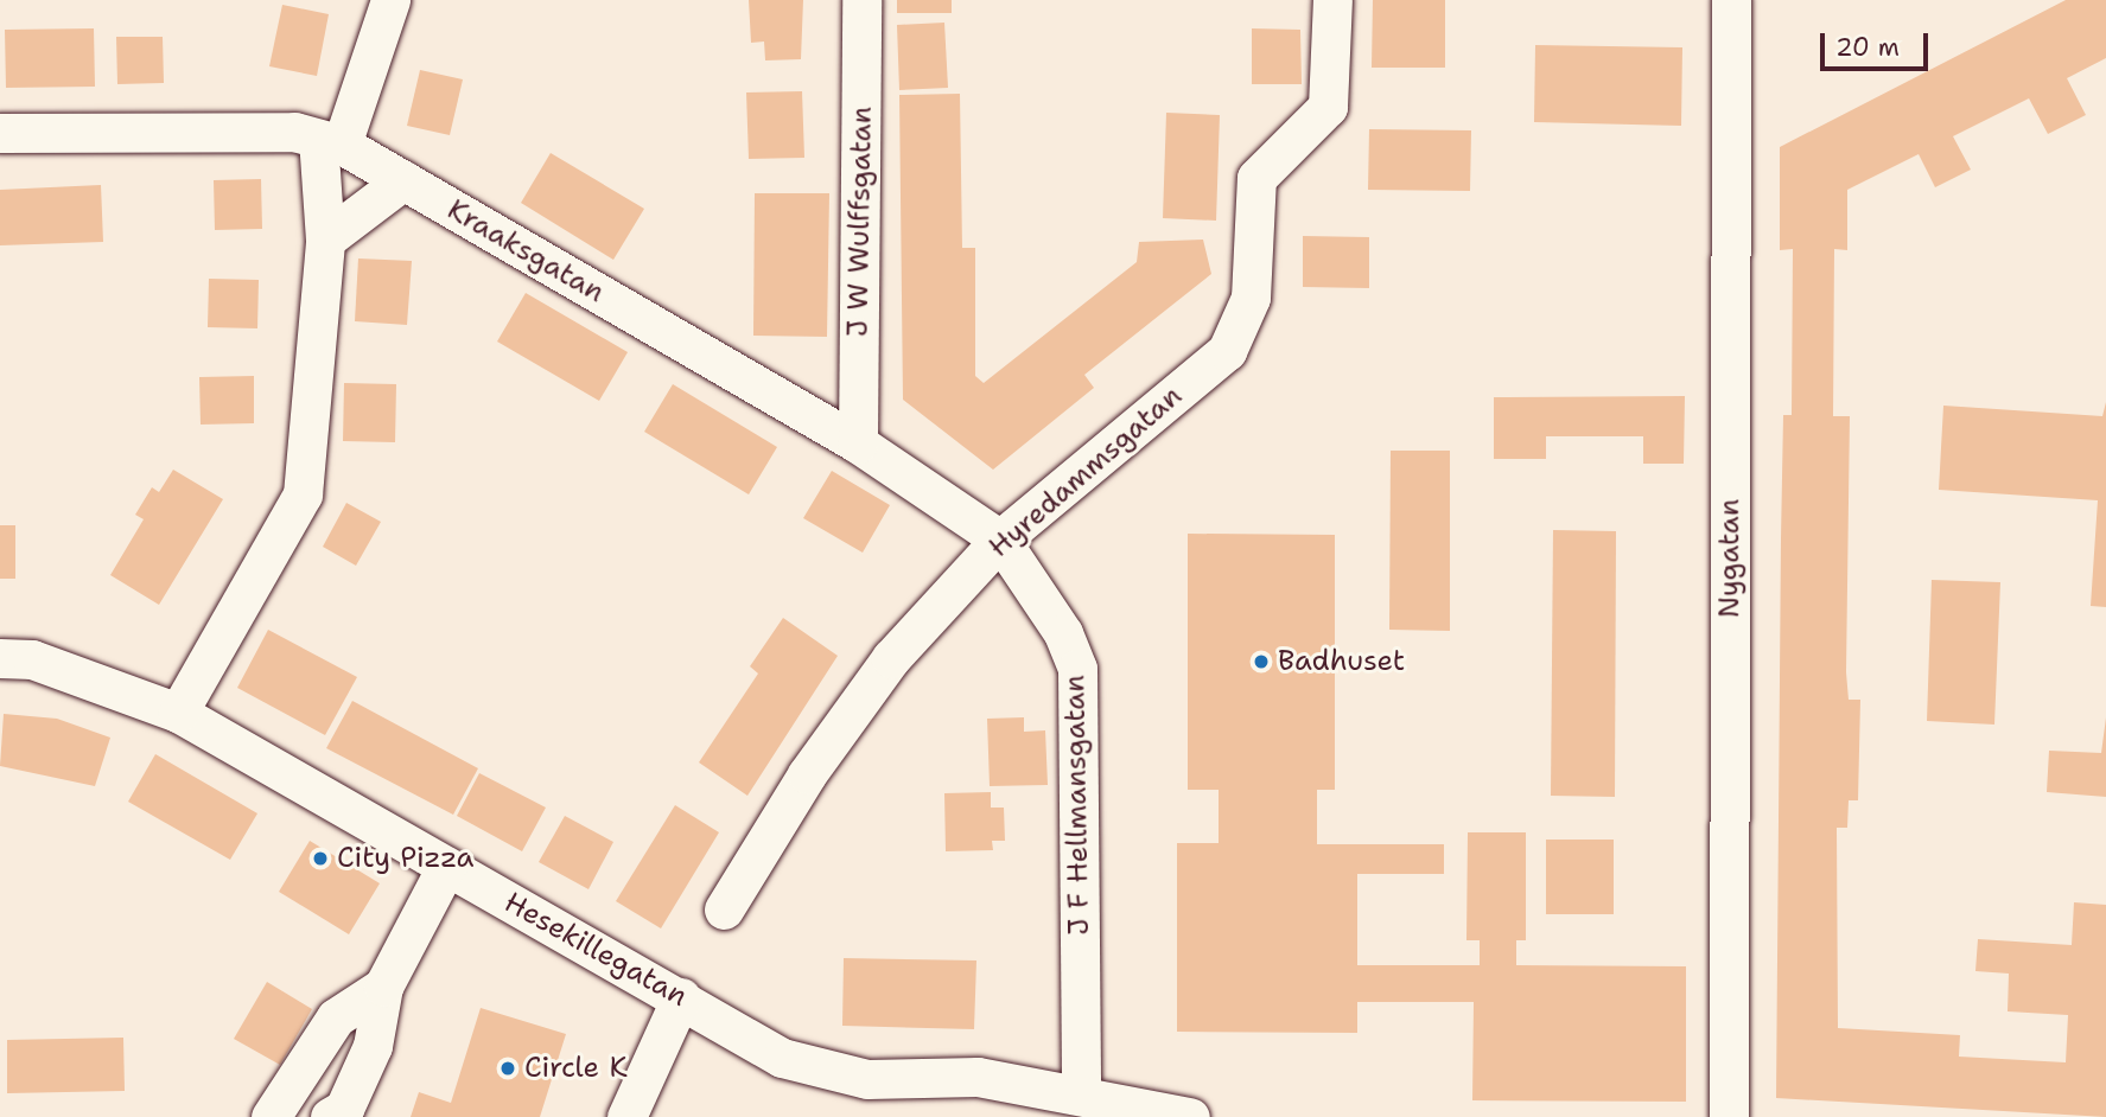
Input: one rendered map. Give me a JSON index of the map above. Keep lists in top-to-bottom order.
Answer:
{
  "streets": {
    "street": [
      "J W Wulffsgatan",
      "Kraaksgatan",
      "Hyredammsgatan",
      "Nygatan",
      "J F Hellmansgatan",
      "Hesekillegatan"
    ]
  },
  "crossings": [
    ["J W Wulffsgatan", "Kraaksgatan"],
    ["Kraaksgatan", "Hyredammsgatan"],
    ["Kraaksgatan", "J F Hellmansgatan"],
    ["Hyredammsgatan", "J F Hellmansgatan"],
    ["J F Hellmansgatan", "Hesekillegatan"]
  ],
  "places": ["Badhuset", "City Pizza", "Circle K"],
  "scale_bar": "20 m"
}
